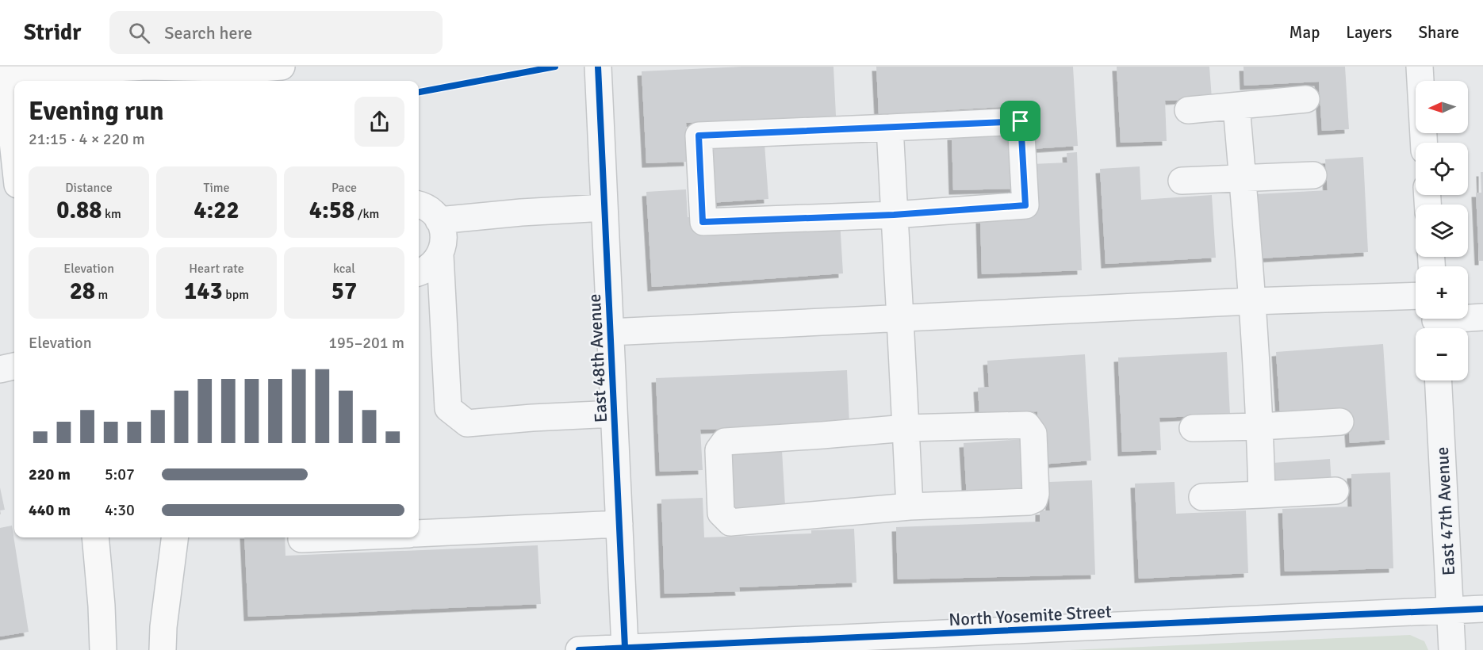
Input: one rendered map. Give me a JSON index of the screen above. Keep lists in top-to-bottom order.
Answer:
{
  "streets": {
    "street": ["East 48th Avenue", "East 47th Avenue", "North Yosemite Street"]
  },
  "crossings": [
    ["East 48th Avenue", "North Yosemite Street"],
    ["East 47th Avenue", "North Yosemite Street"]
  ],
  "north": "left",
  "page": {
    "header": "Stridr",
    "search": "Search here",
    "nav": ["Map", "Layers", "Share"],
    "map_buttons": ["+", "−"],
    "heading": ["Evening run", "21:15 · 4 × 220 m"],
    "stats": [
      ["Distance", "0.88 km"],
      ["Time", "4:22"],
      ["Pace", "4:58 /km"],
      ["Elevation", "28 m"],
      ["Heart rate", "143 bpm"],
      ["kcal", "57"]
    ],
    "chart": ["Elevation", "195–201 m"],
    "list": [
      {
        "name": "220 m",
        "note": "5:07"
      },
      {
        "name": "440 m",
        "note": "4:30"
      }
    ]
  }
}
